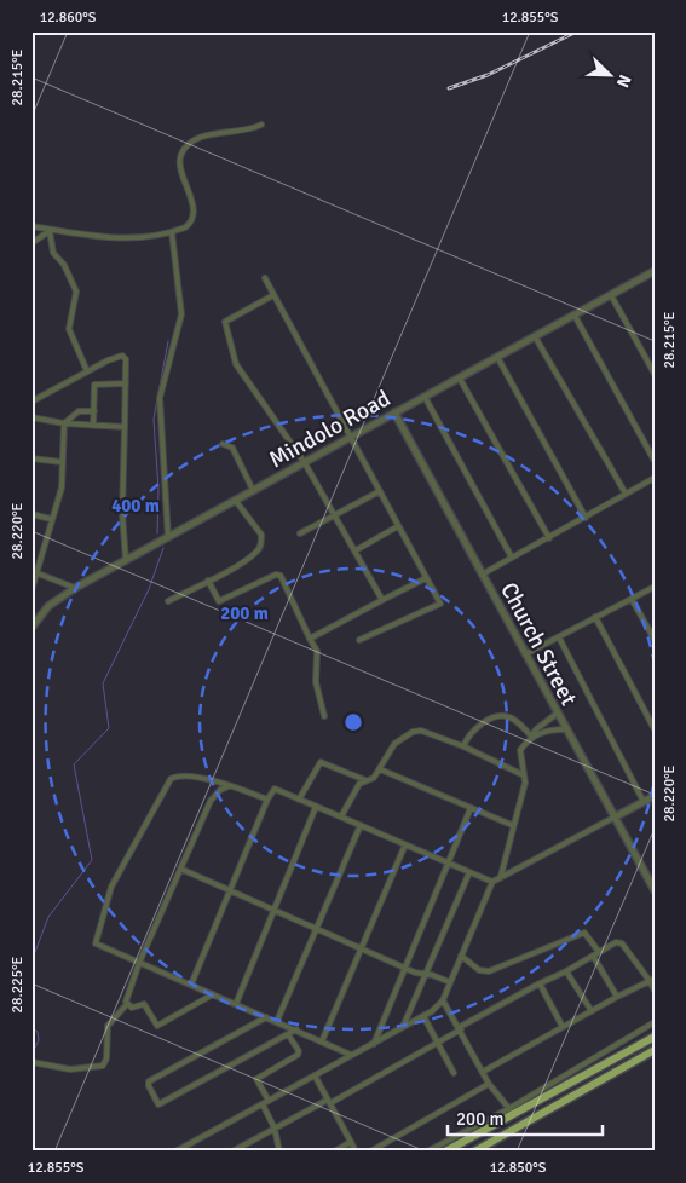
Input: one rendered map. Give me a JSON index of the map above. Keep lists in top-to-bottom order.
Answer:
{
  "streets": {
    "street": ["Mindolo Road", "Church Street"]
  },
  "crossings": [
    ["Mindolo Road", "Church Street"]
  ],
  "scale_bar": "200 m",
  "north": "bottom right",
  "coordinates": [
    "12.860°S",
    "12.855°S",
    "28.215°E",
    "28.220°E",
    "28.225°E",
    "12.850°S"
  ],
  "rings": ["400 m", "200 m"]
}
